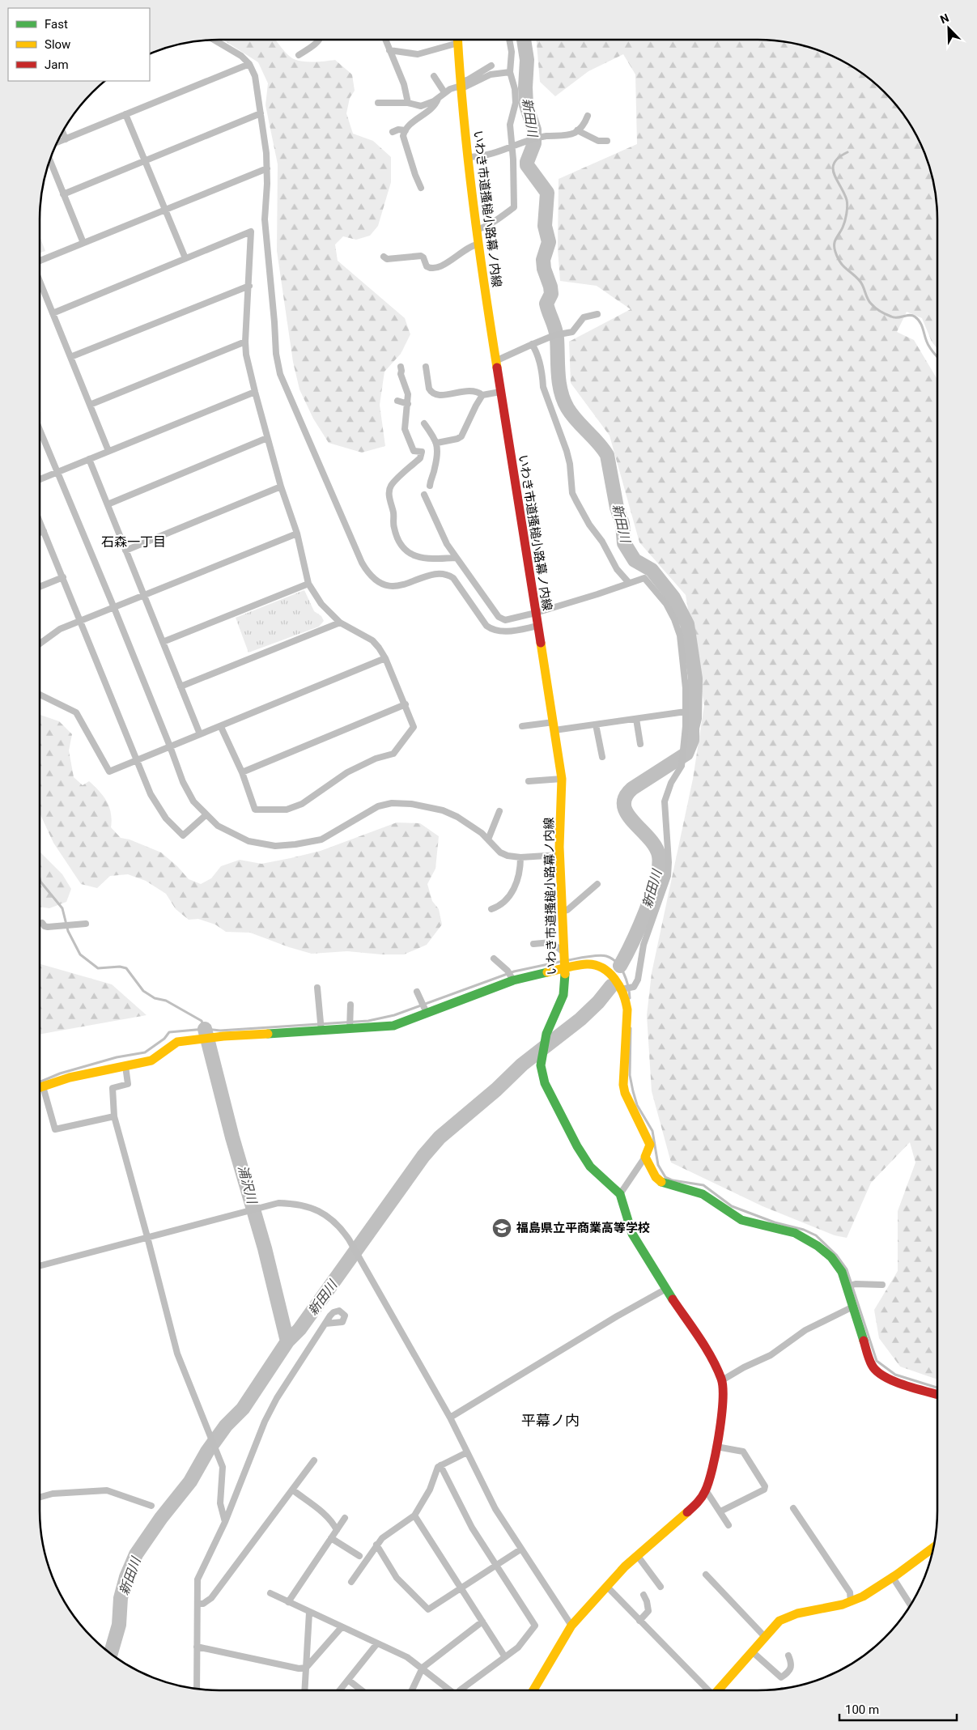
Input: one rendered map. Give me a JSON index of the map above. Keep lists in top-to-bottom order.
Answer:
{
  "streets": {
    "street": ["いわき市道搔槌小路幕ノ内線"]
  },
  "districts": ["石森一丁目", "平幕ノ内"],
  "water": ["新田川", "浦沢川"],
  "places": {
    "school or university": ["福島県立平商業高等学校"]
  },
  "legend": ["Fast", "Slow", "Jam"],
  "scale_bar": "100 m",
  "north": "top left"
}
